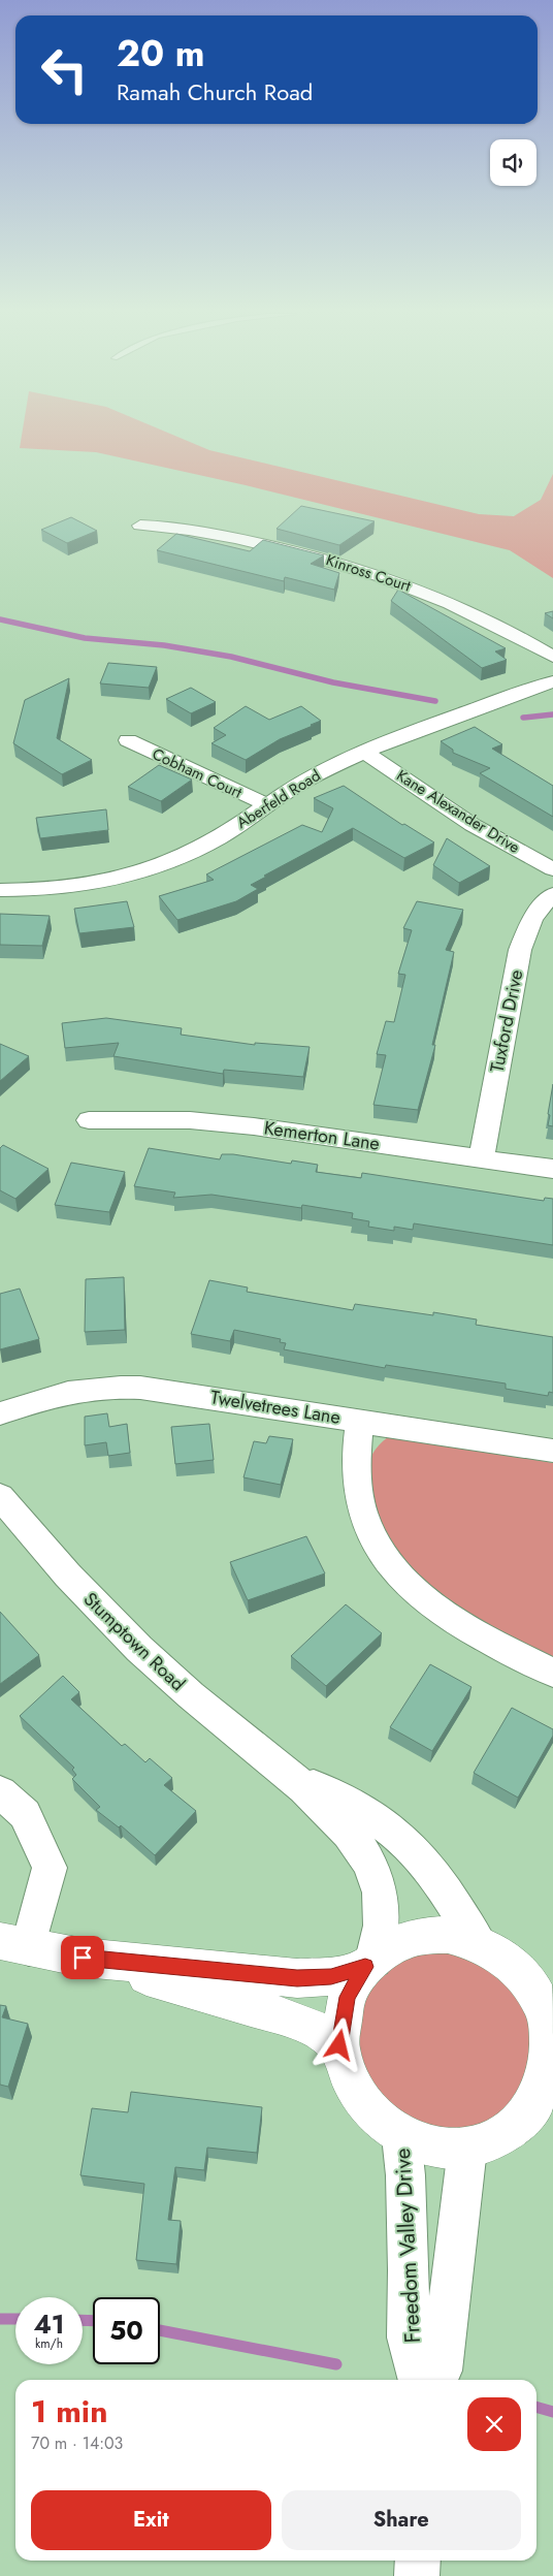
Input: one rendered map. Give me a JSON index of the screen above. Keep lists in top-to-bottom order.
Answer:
{
  "streets": {
    "street": [
      "Kinross Court",
      "Cobham Court",
      "Aberfeld Road",
      "Kane Alexander Drive",
      "Tuxford Drive",
      "Kemerton Lane",
      "Twelvetrees Lane",
      "Stumptown Road",
      "Freedom Valley Drive"
    ]
  },
  "crossings": [
    ["Cobham Court", "Aberfeld Road"],
    ["Aberfeld Road", "Kane Alexander Drive"],
    ["Tuxford Drive", "Kemerton Lane"]
  ],
  "page": {
    "turn": ["20 m", "Ramah Church Road"],
    "speed": "41 km/h",
    "limit": "50",
    "heading": ["1 min", "70 m · 14:03"],
    "buttons": ["Exit", "Share"]
  }
}
